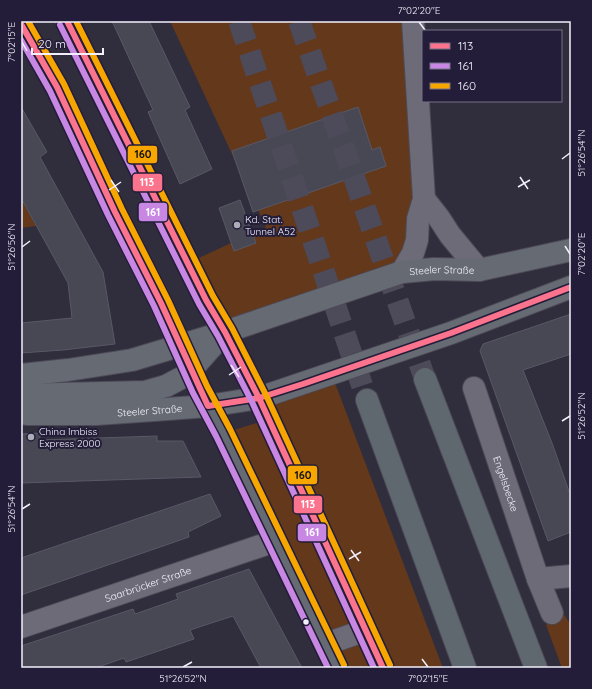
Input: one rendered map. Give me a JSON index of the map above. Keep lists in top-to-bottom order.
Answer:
{
  "streets": {
    "main road": ["Steeler Straße"],
    "street": ["Engelsbecke", "Saarbrücker Straße"]
  },
  "places": ["Kd. Stat. Tunnel A52", "China Imbiss Express 2000"],
  "lines": ["transit line 113", "transit line 160", "transit line 161"],
  "legend": ["113", "161", "160"],
  "scale_bar": "20 m",
  "coordinates": [
    "7°02'20\"E",
    "7°02'15\"E",
    "51°26'54\"N",
    "51°26'56\"N",
    "51°26'52\"N"
  ]
}
